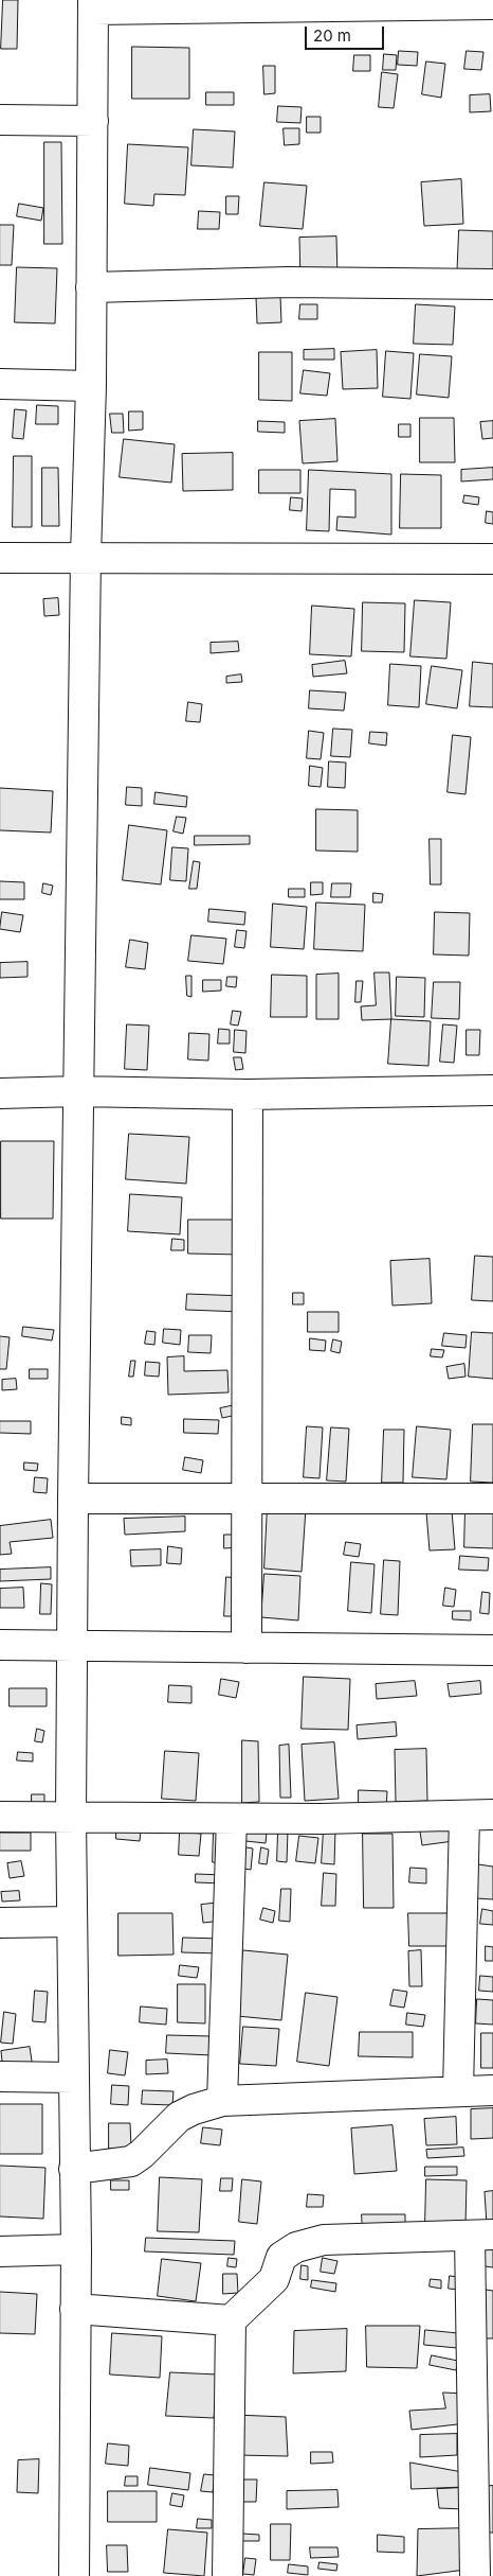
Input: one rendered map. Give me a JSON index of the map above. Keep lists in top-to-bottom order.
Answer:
{
  "scale_bar": "20 m"
}
